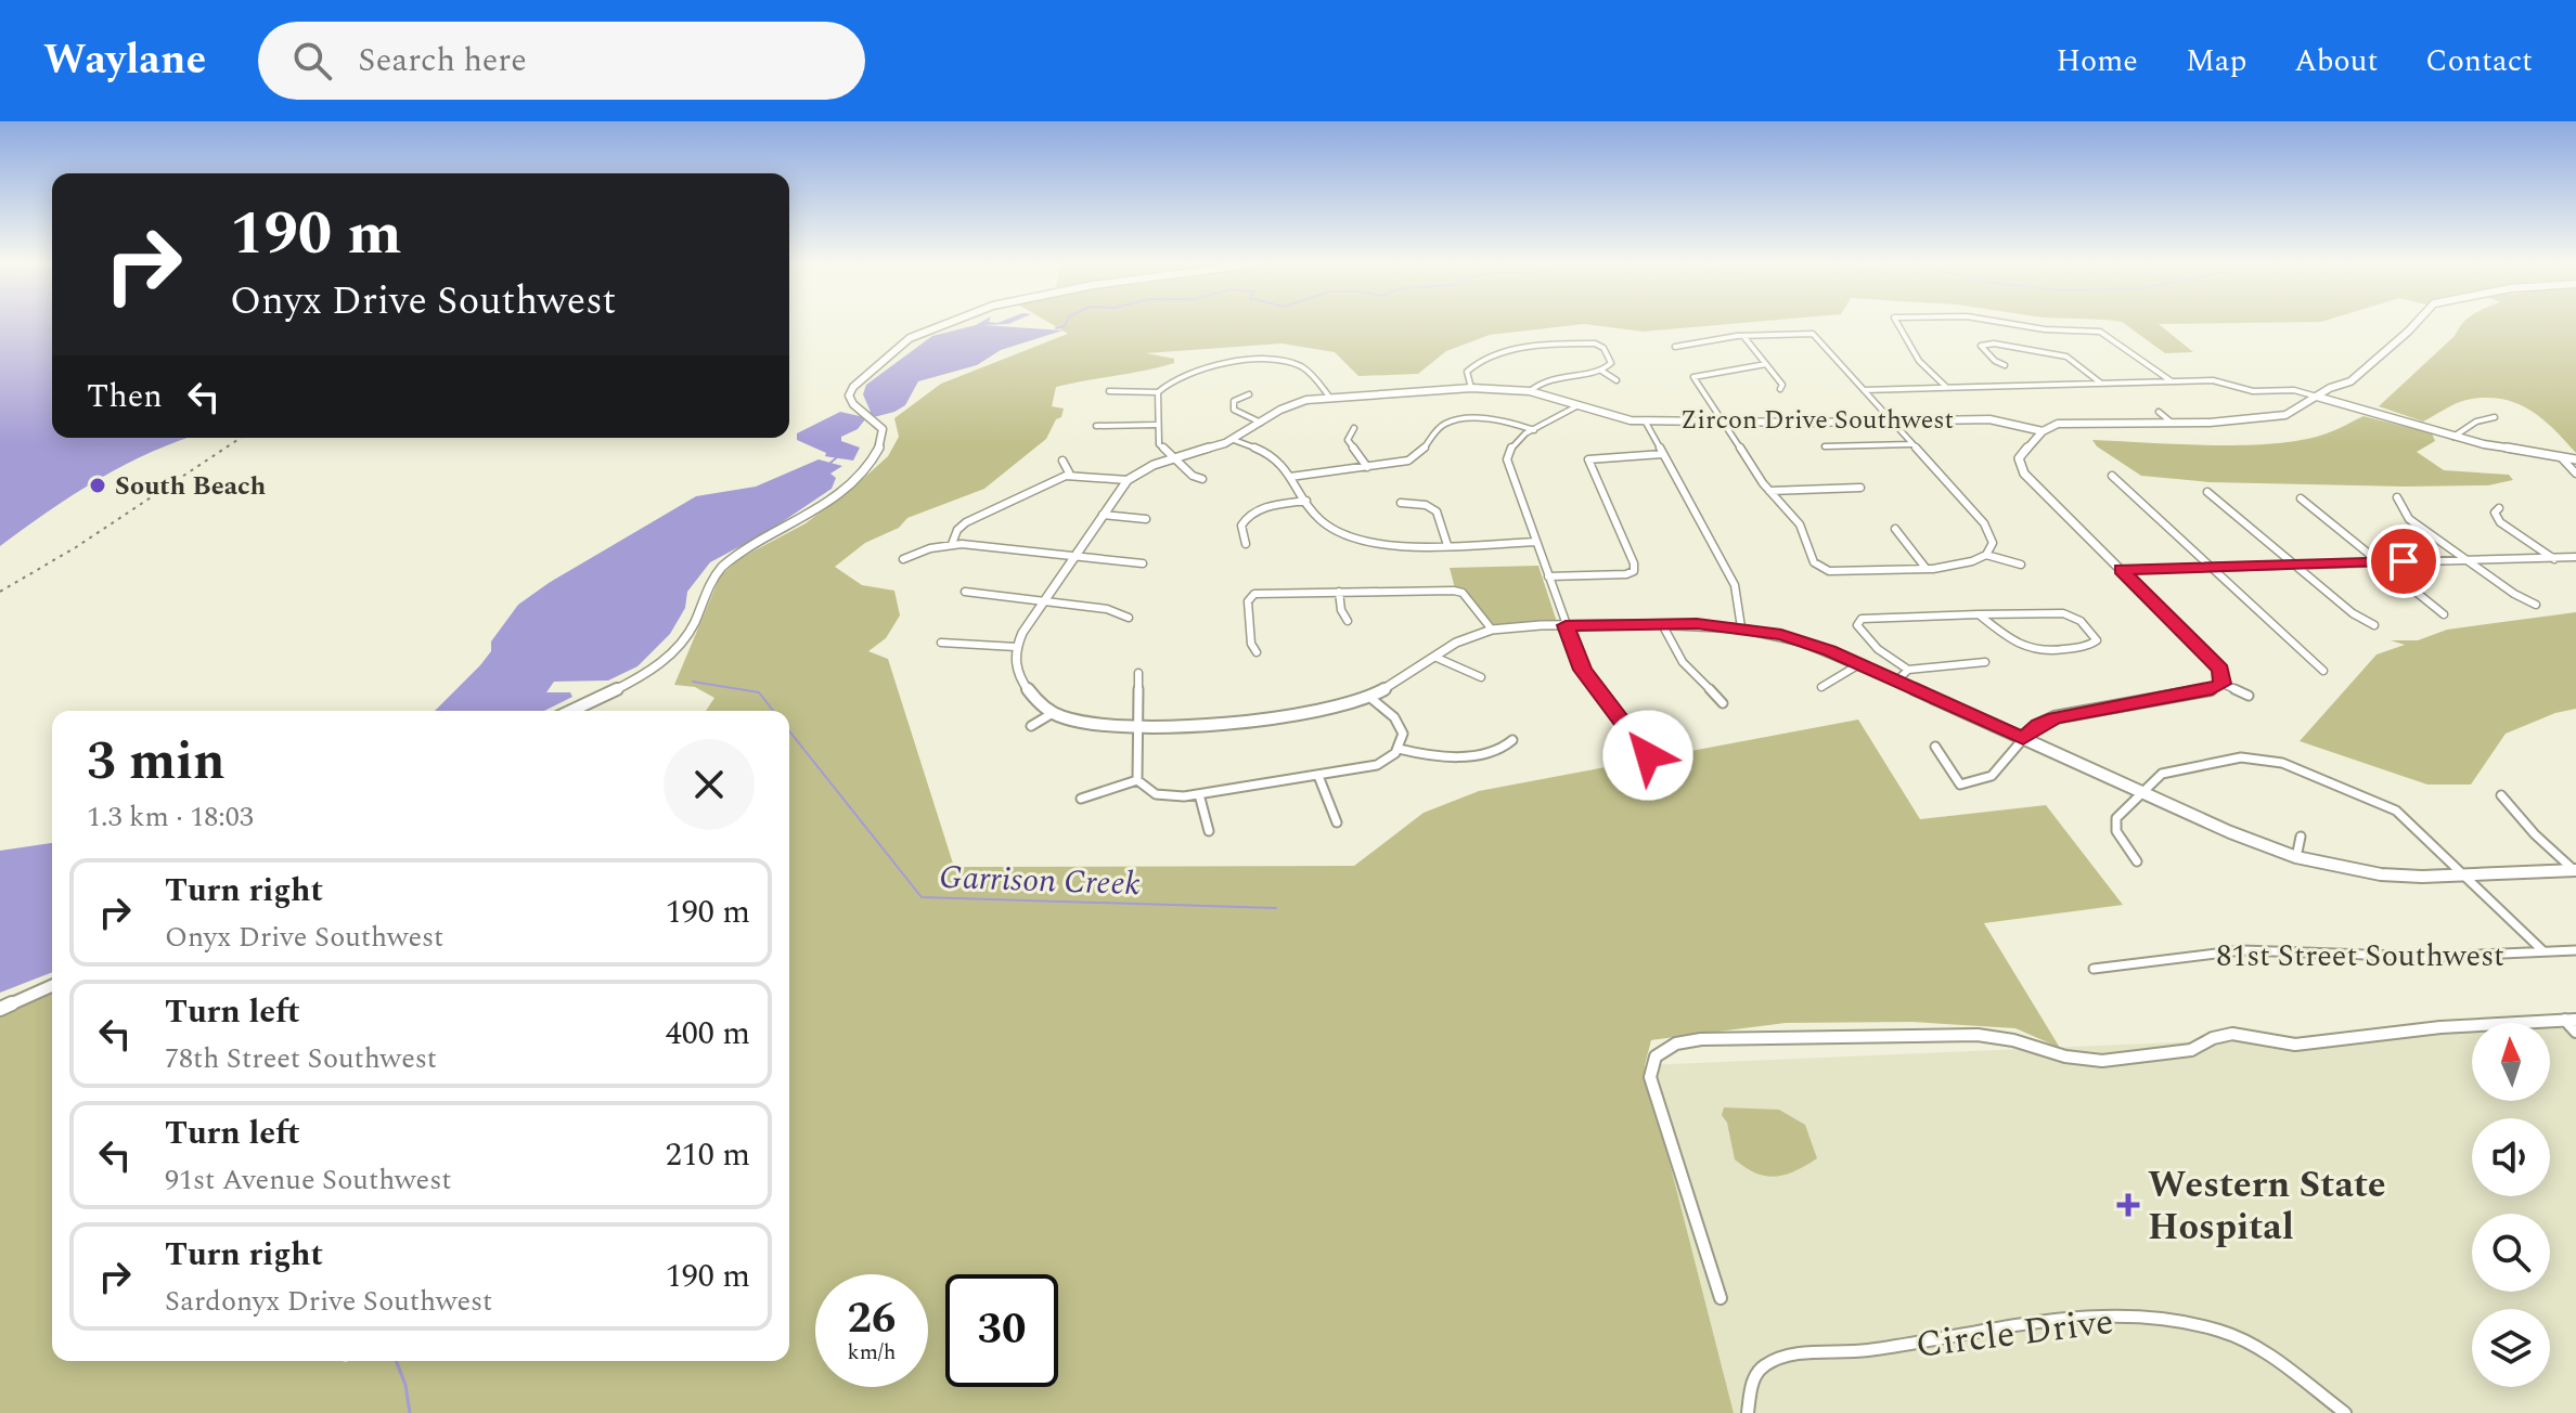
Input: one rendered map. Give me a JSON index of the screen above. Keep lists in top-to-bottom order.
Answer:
{
  "streets": {
    "street": ["Zircon Drive Southwest", "81st Street Southwest", "Circle Drive"]
  },
  "water": ["Garrison Creek"],
  "places": {
    "other": ["South Beach"],
    "health": ["Western State Hospital"]
  },
  "north": "top",
  "page": {
    "header": "Waylane",
    "search": "Search here",
    "nav": [
      "Home",
      "Map",
      "About",
      "Contact"
    ],
    "turn": ["190 m", "Onyx Drive Southwest"],
    "then": "Then",
    "heading": ["3 min", "1.3 km · 18:03"],
    "list": [
      {
        "name": "Turn right",
        "note": "Onyx Drive Southwest",
        "value": "190 m"
      },
      {
        "name": "Turn left",
        "note": "78th Street Southwest",
        "value": "400 m"
      },
      {
        "name": "Turn left",
        "note": "91st Avenue Southwest",
        "value": "210 m"
      },
      {
        "name": "Turn right",
        "note": "Sardonyx Drive Southwest",
        "value": "190 m"
      }
    ],
    "speed": "26 km/h",
    "limit": "30"
  }
}
